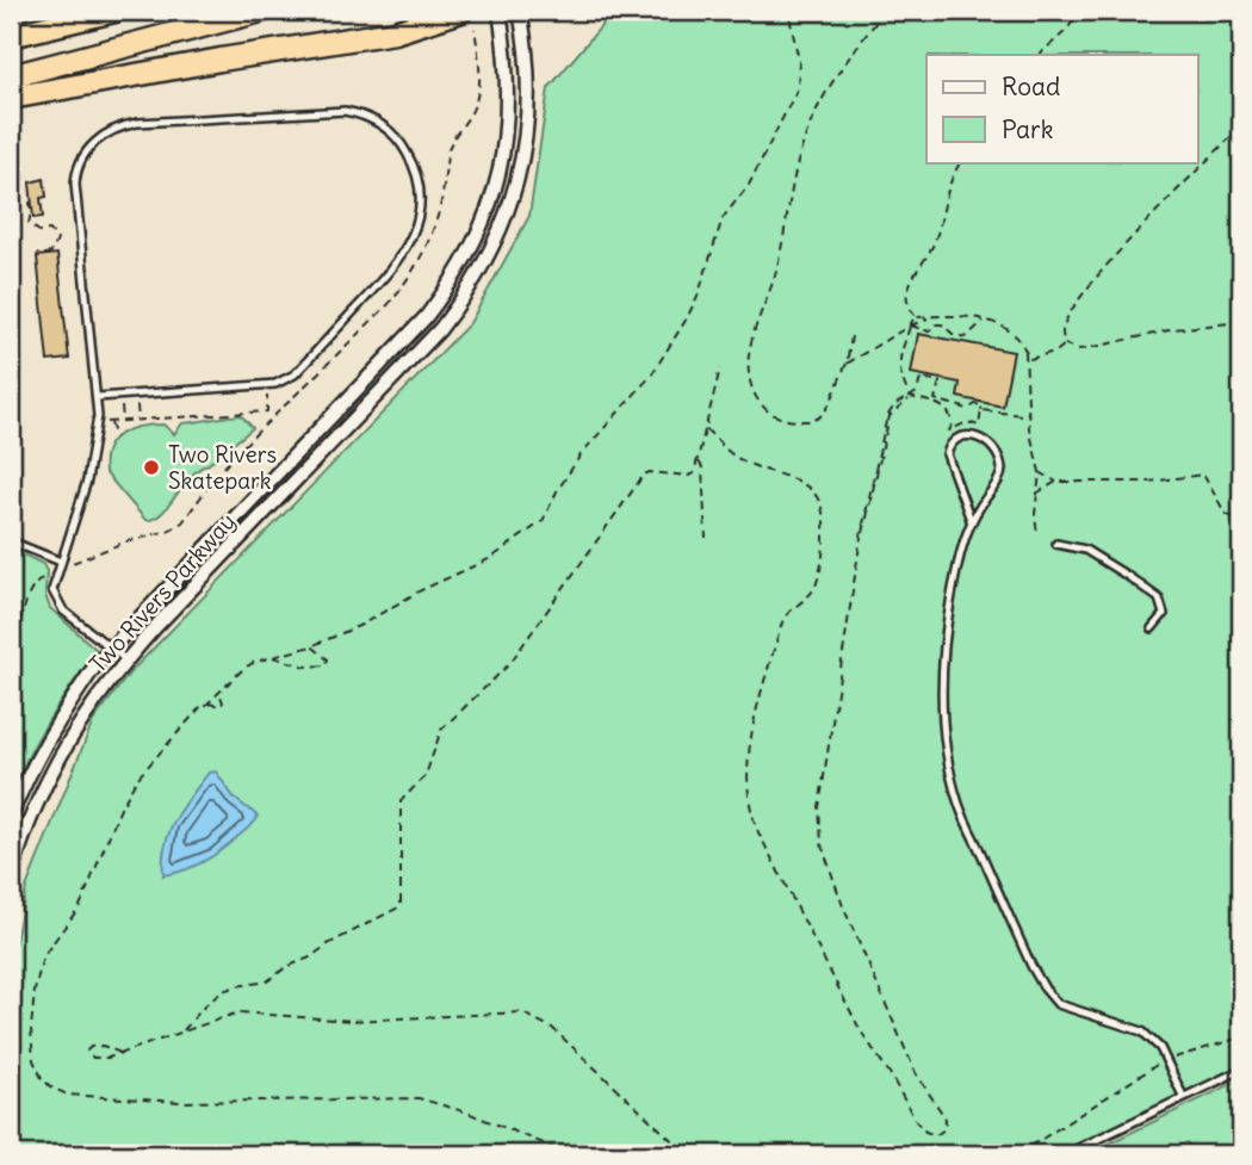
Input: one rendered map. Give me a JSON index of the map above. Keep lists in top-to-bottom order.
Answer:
{
  "streets": {
    "street": ["Two Rivers Parkway"]
  },
  "places": ["Two Rivers Skatepark"],
  "legend": ["Road", "Park"]
}
